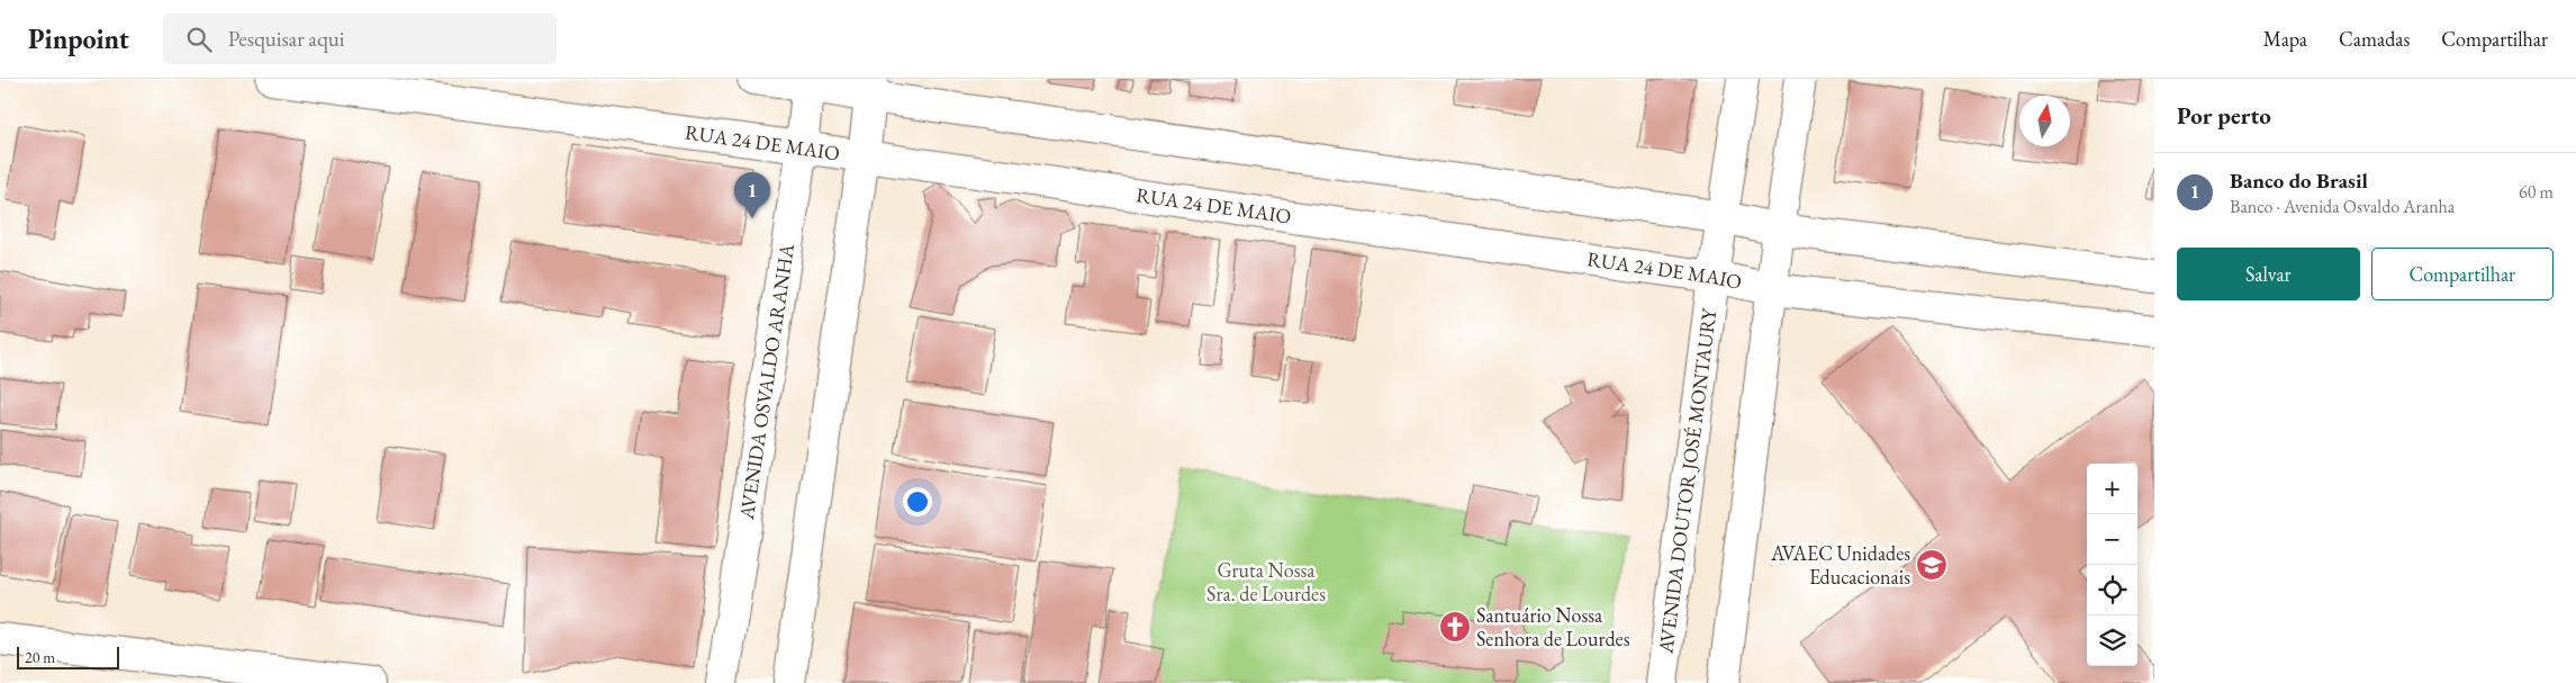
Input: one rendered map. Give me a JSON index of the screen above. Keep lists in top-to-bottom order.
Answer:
{
  "streets": {
    "street": ["RUA 24 DE MAIO", "AVENIDA OSVALDO ARANHA", "AVENIDA DOUTOR JOSÉ MONTAURY"]
  },
  "crossings": [
    ["RUA 24 DE MAIO", "AVENIDA OSVALDO ARANHA"],
    ["RUA 24 DE MAIO", "AVENIDA DOUTOR JOSÉ MONTAURY"]
  ],
  "parks": ["Gruta Nossa Sra. de Lourdes"],
  "places": {
    "school or university": ["AVAEC Unidades Educacionais"],
    "church": ["Santuário Nossa Senhora de Lourdes"]
  },
  "scale_bar": "20 m",
  "north": "top",
  "page": {
    "header": "Pinpoint",
    "search": "Pesquisar aqui",
    "nav": ["Mapa", "Camadas", "Compartilhar"],
    "heading": "Por perto",
    "list": [
      {
        "mark": "1",
        "name": "Banco do Brasil",
        "note": "Banco · Avenida Osvaldo Aranha",
        "value": "60 m"
      }
    ],
    "pins": "1",
    "buttons": ["Salvar", "Compartilhar"],
    "map_buttons": ["+", "−"],
    "scale": "20 m"
  }
}
